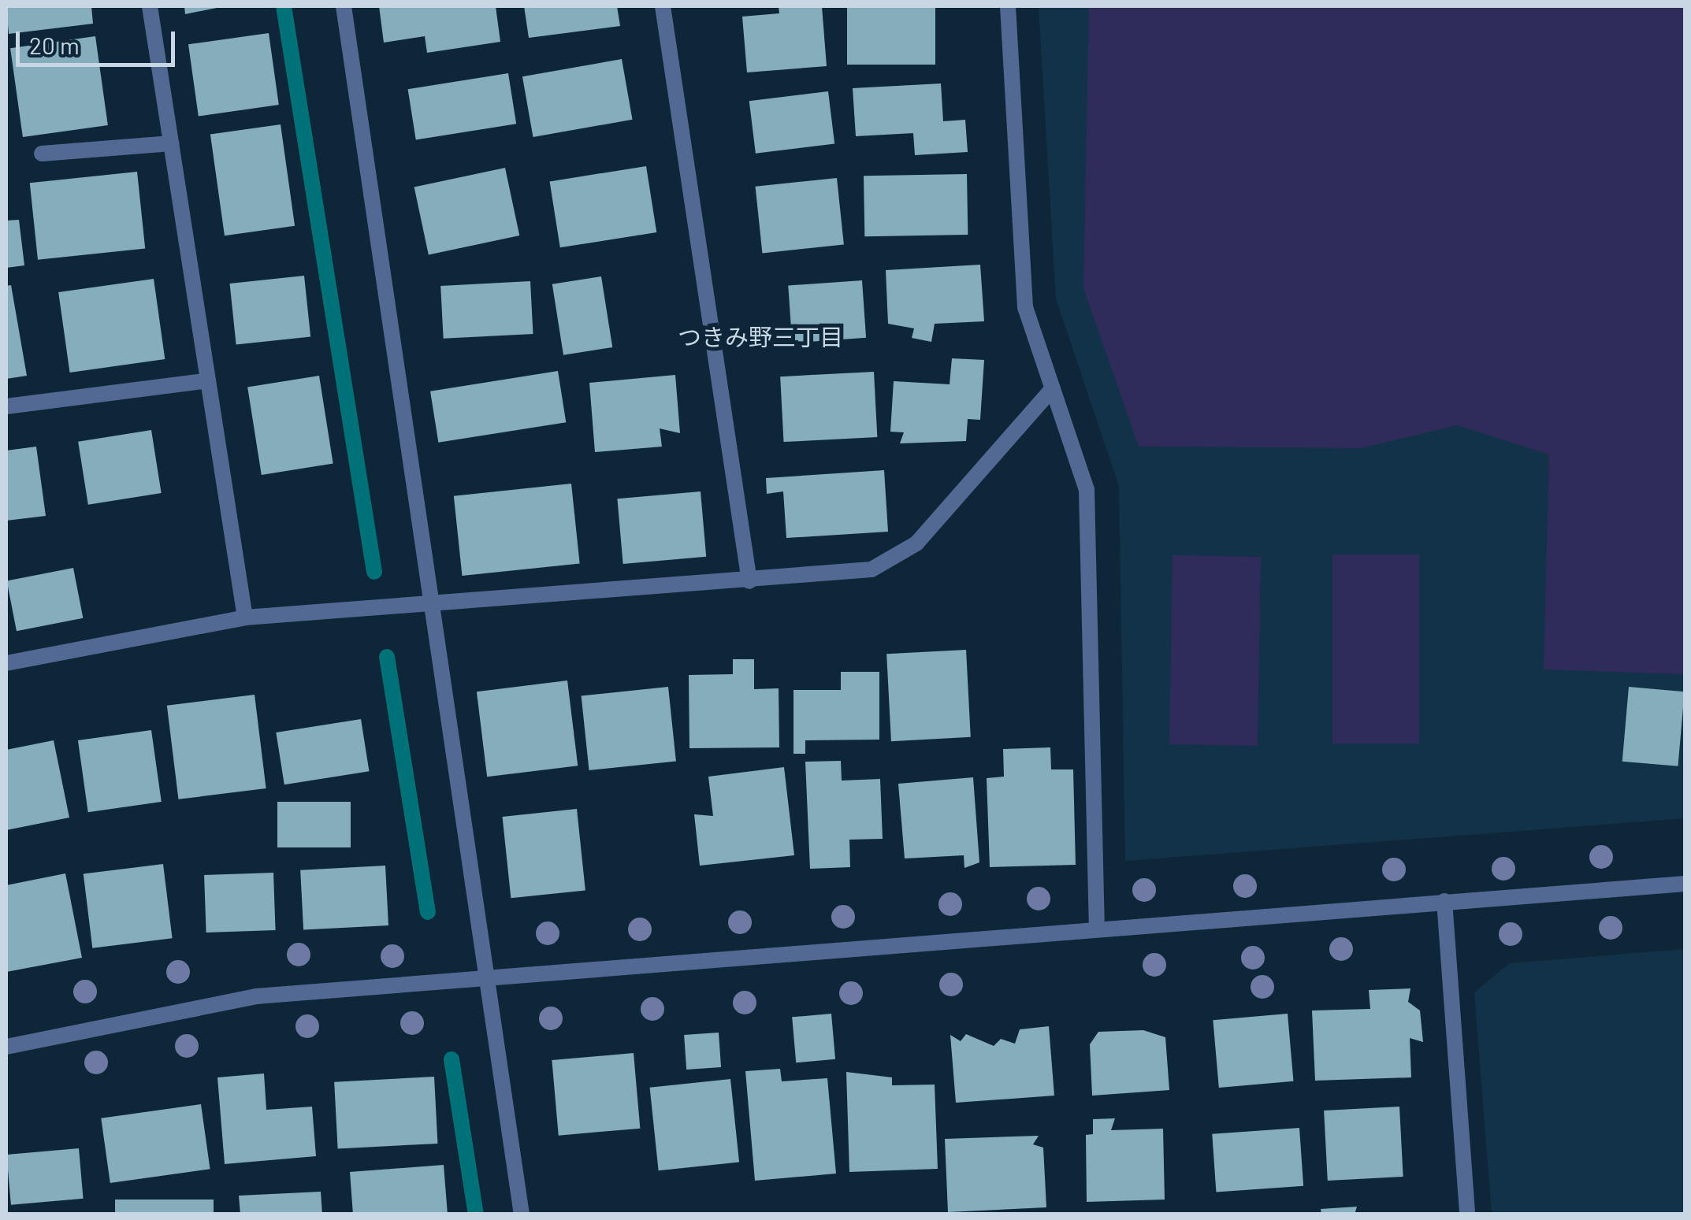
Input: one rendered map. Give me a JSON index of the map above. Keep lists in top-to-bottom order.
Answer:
{
  "districts": ["つきみ野三丁目"],
  "scale_bar": "20 m"
}
